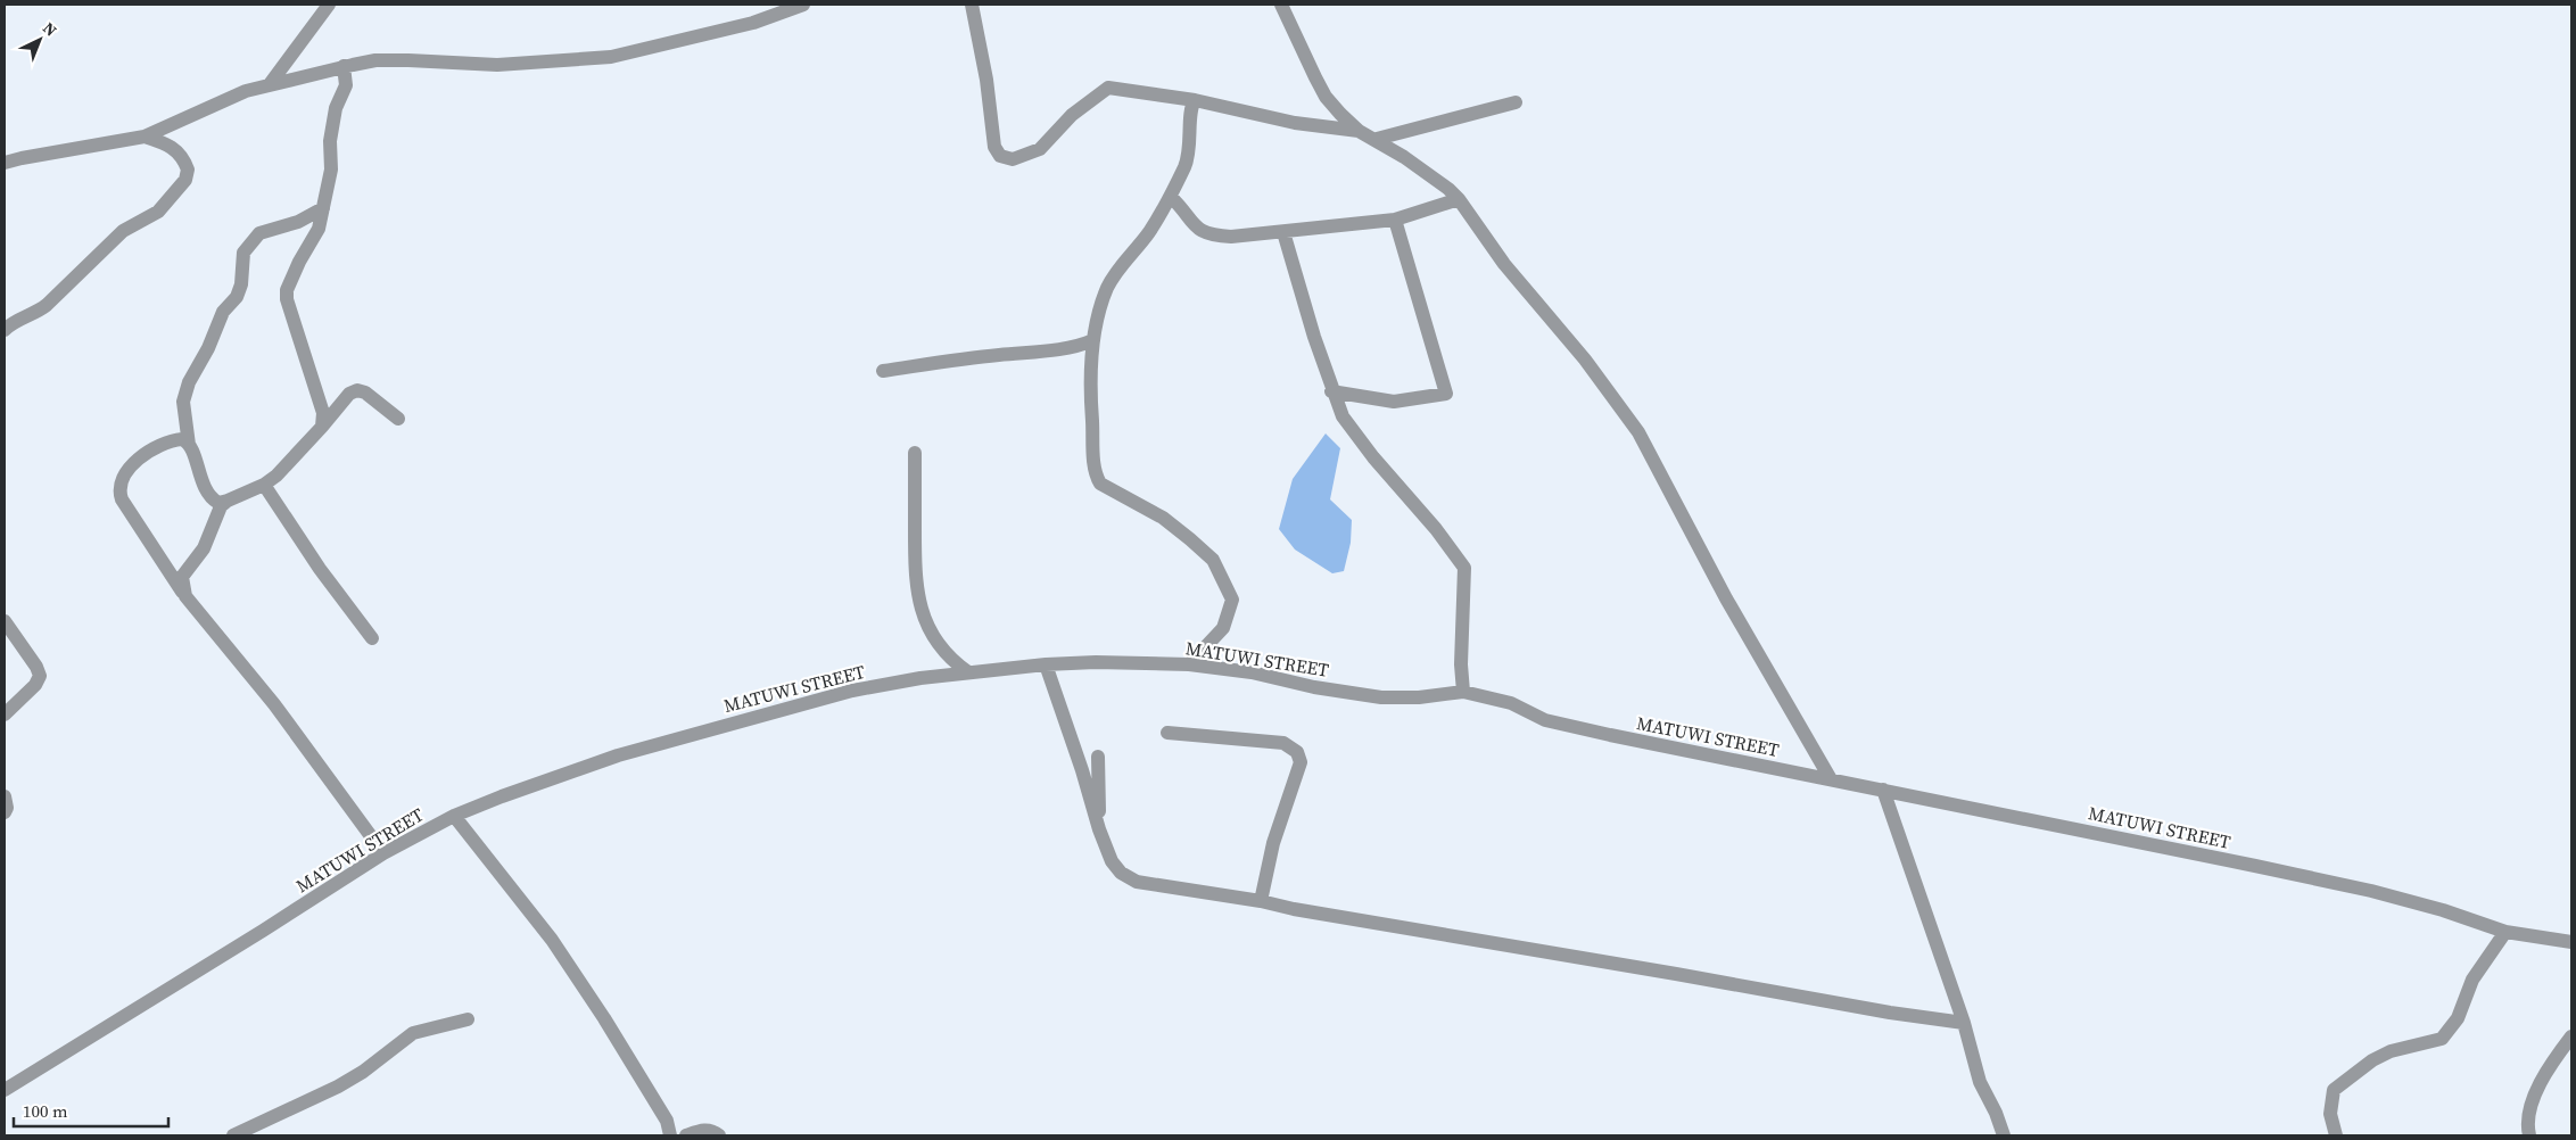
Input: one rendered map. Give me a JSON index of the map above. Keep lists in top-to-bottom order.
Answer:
{
  "streets": {
    "street": ["MATUWI STREET"]
  },
  "scale_bar": "100 m",
  "north": "top right"
}
